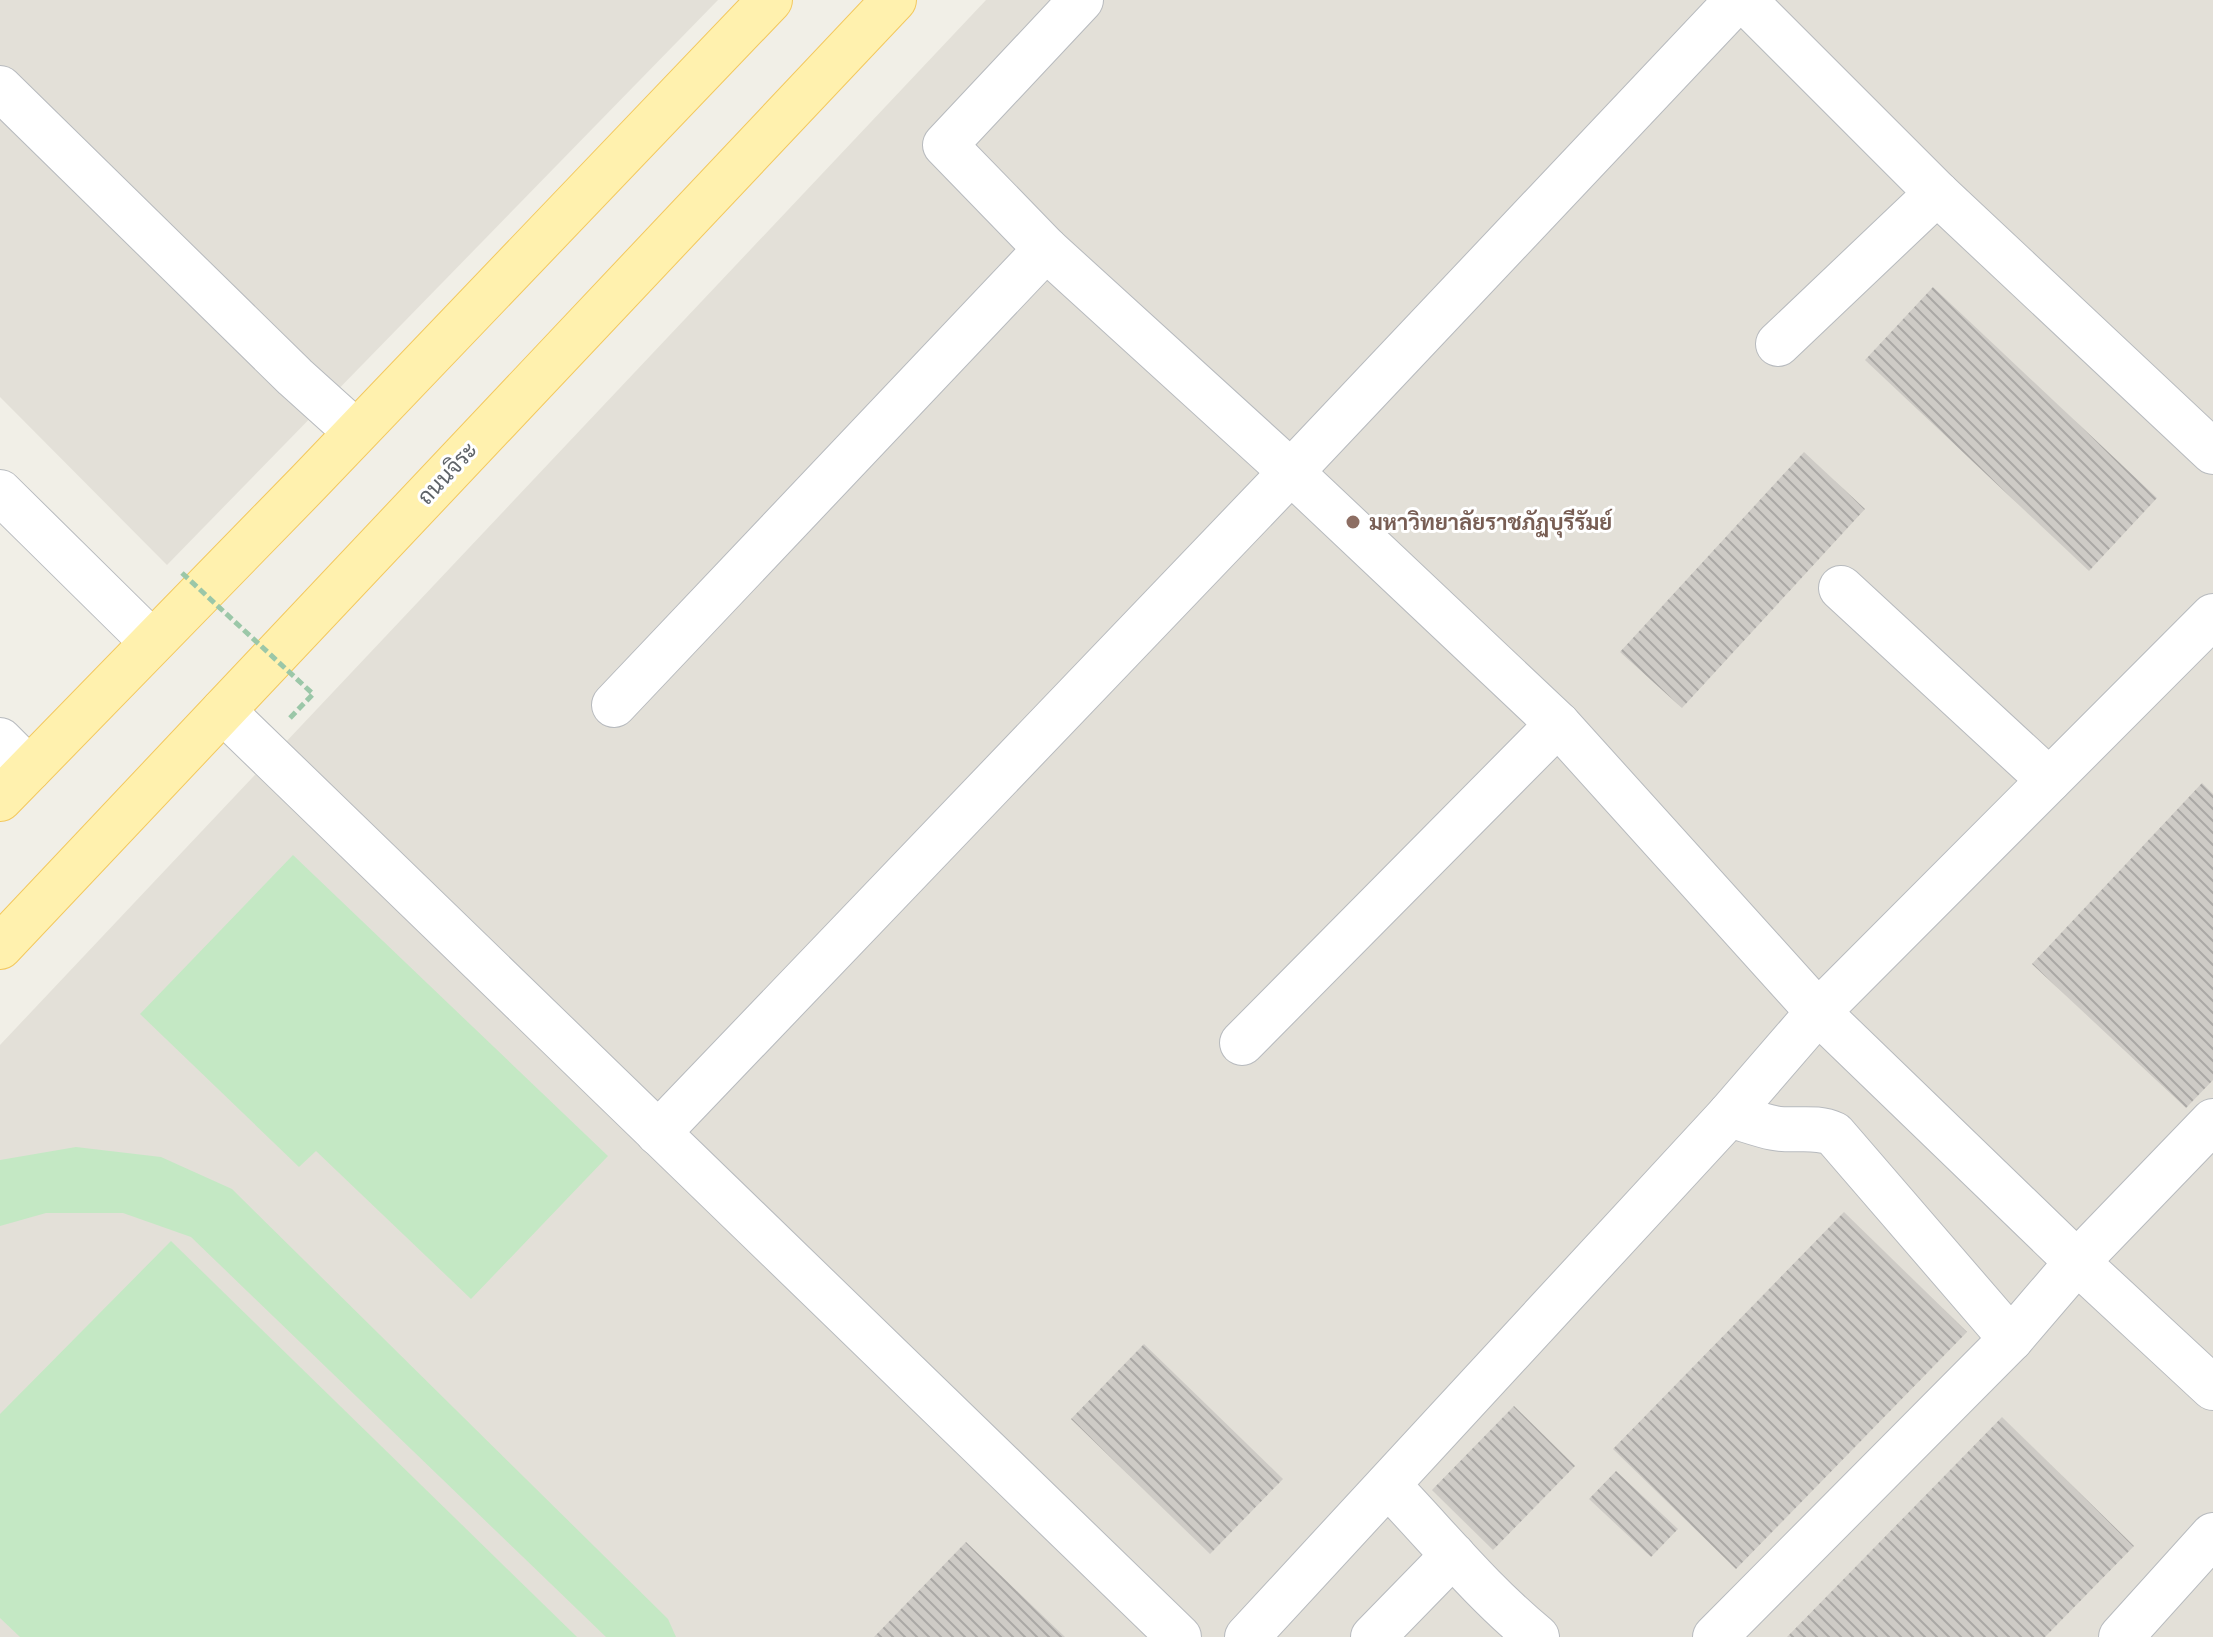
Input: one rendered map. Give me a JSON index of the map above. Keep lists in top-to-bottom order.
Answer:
{
  "streets": {
    "main road": ["ถนนจิระ"]
  },
  "places": ["มหาวิทยาลัยราชภัฏบุรีรัมย์"]
}
